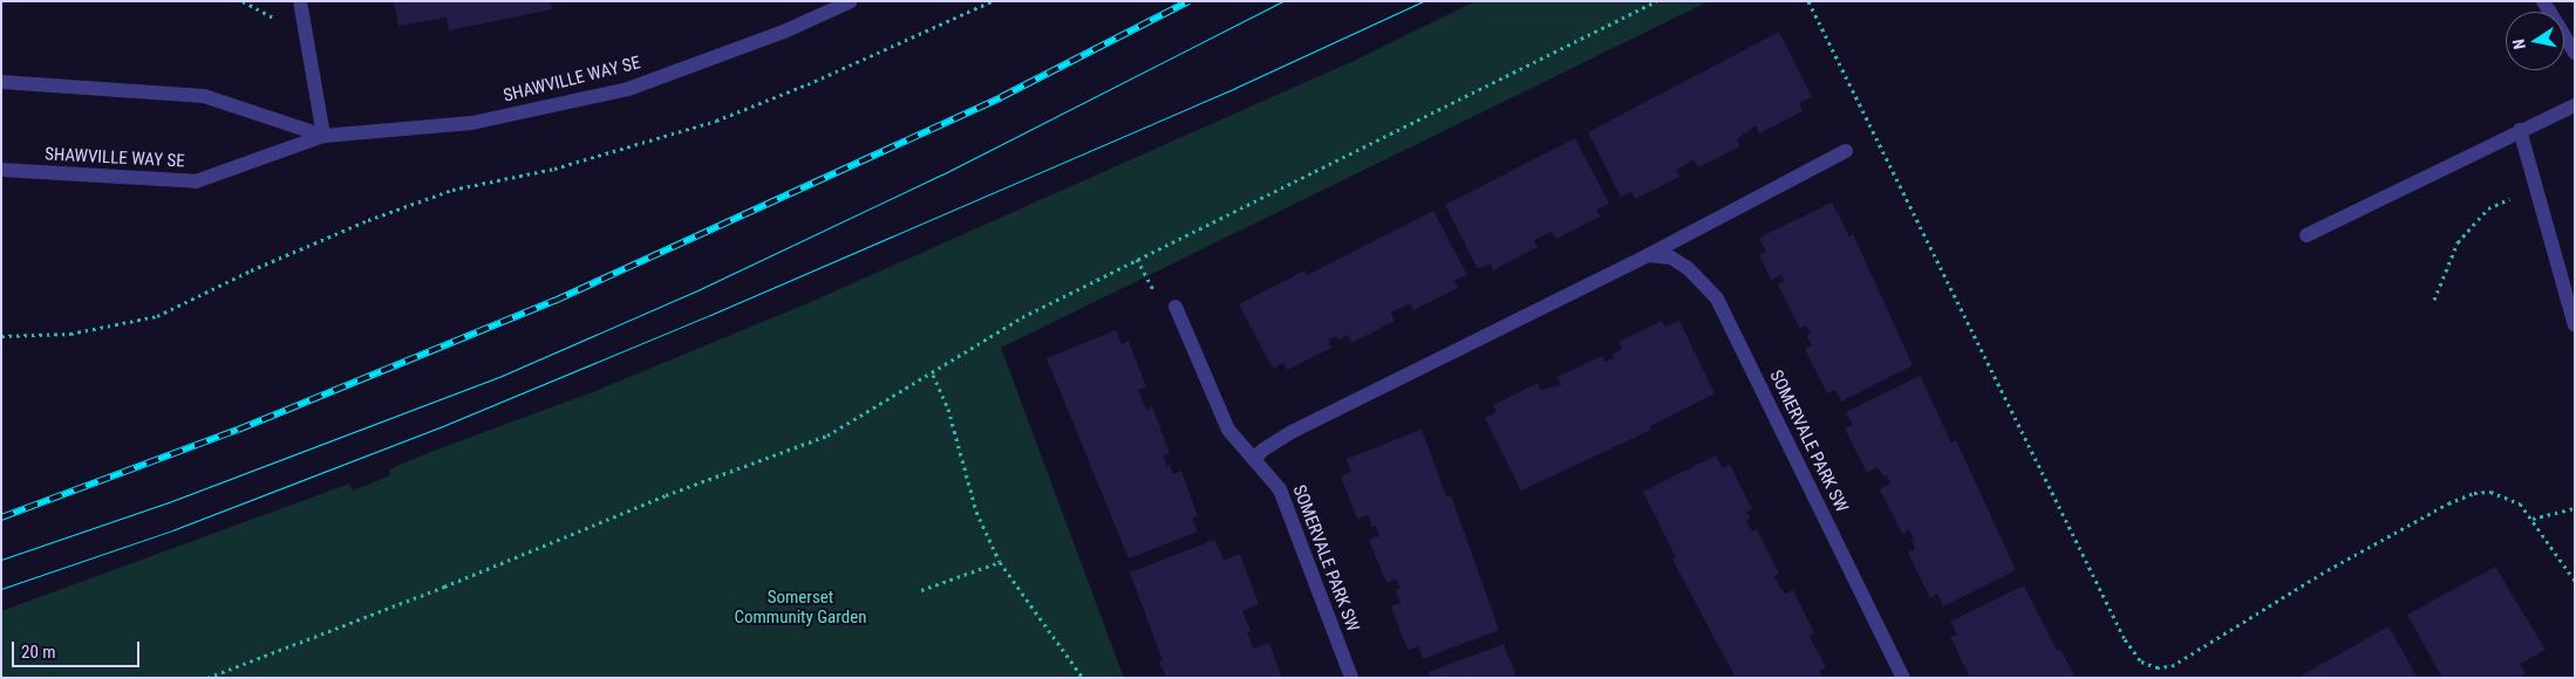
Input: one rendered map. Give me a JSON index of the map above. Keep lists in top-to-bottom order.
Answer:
{
  "streets": {
    "street": ["SHAWVILLE WAY SE", "SOMERVALE PARK SW"]
  },
  "parks": ["Somerset Community Garden"],
  "scale_bar": "20 m",
  "north": "left"
}
